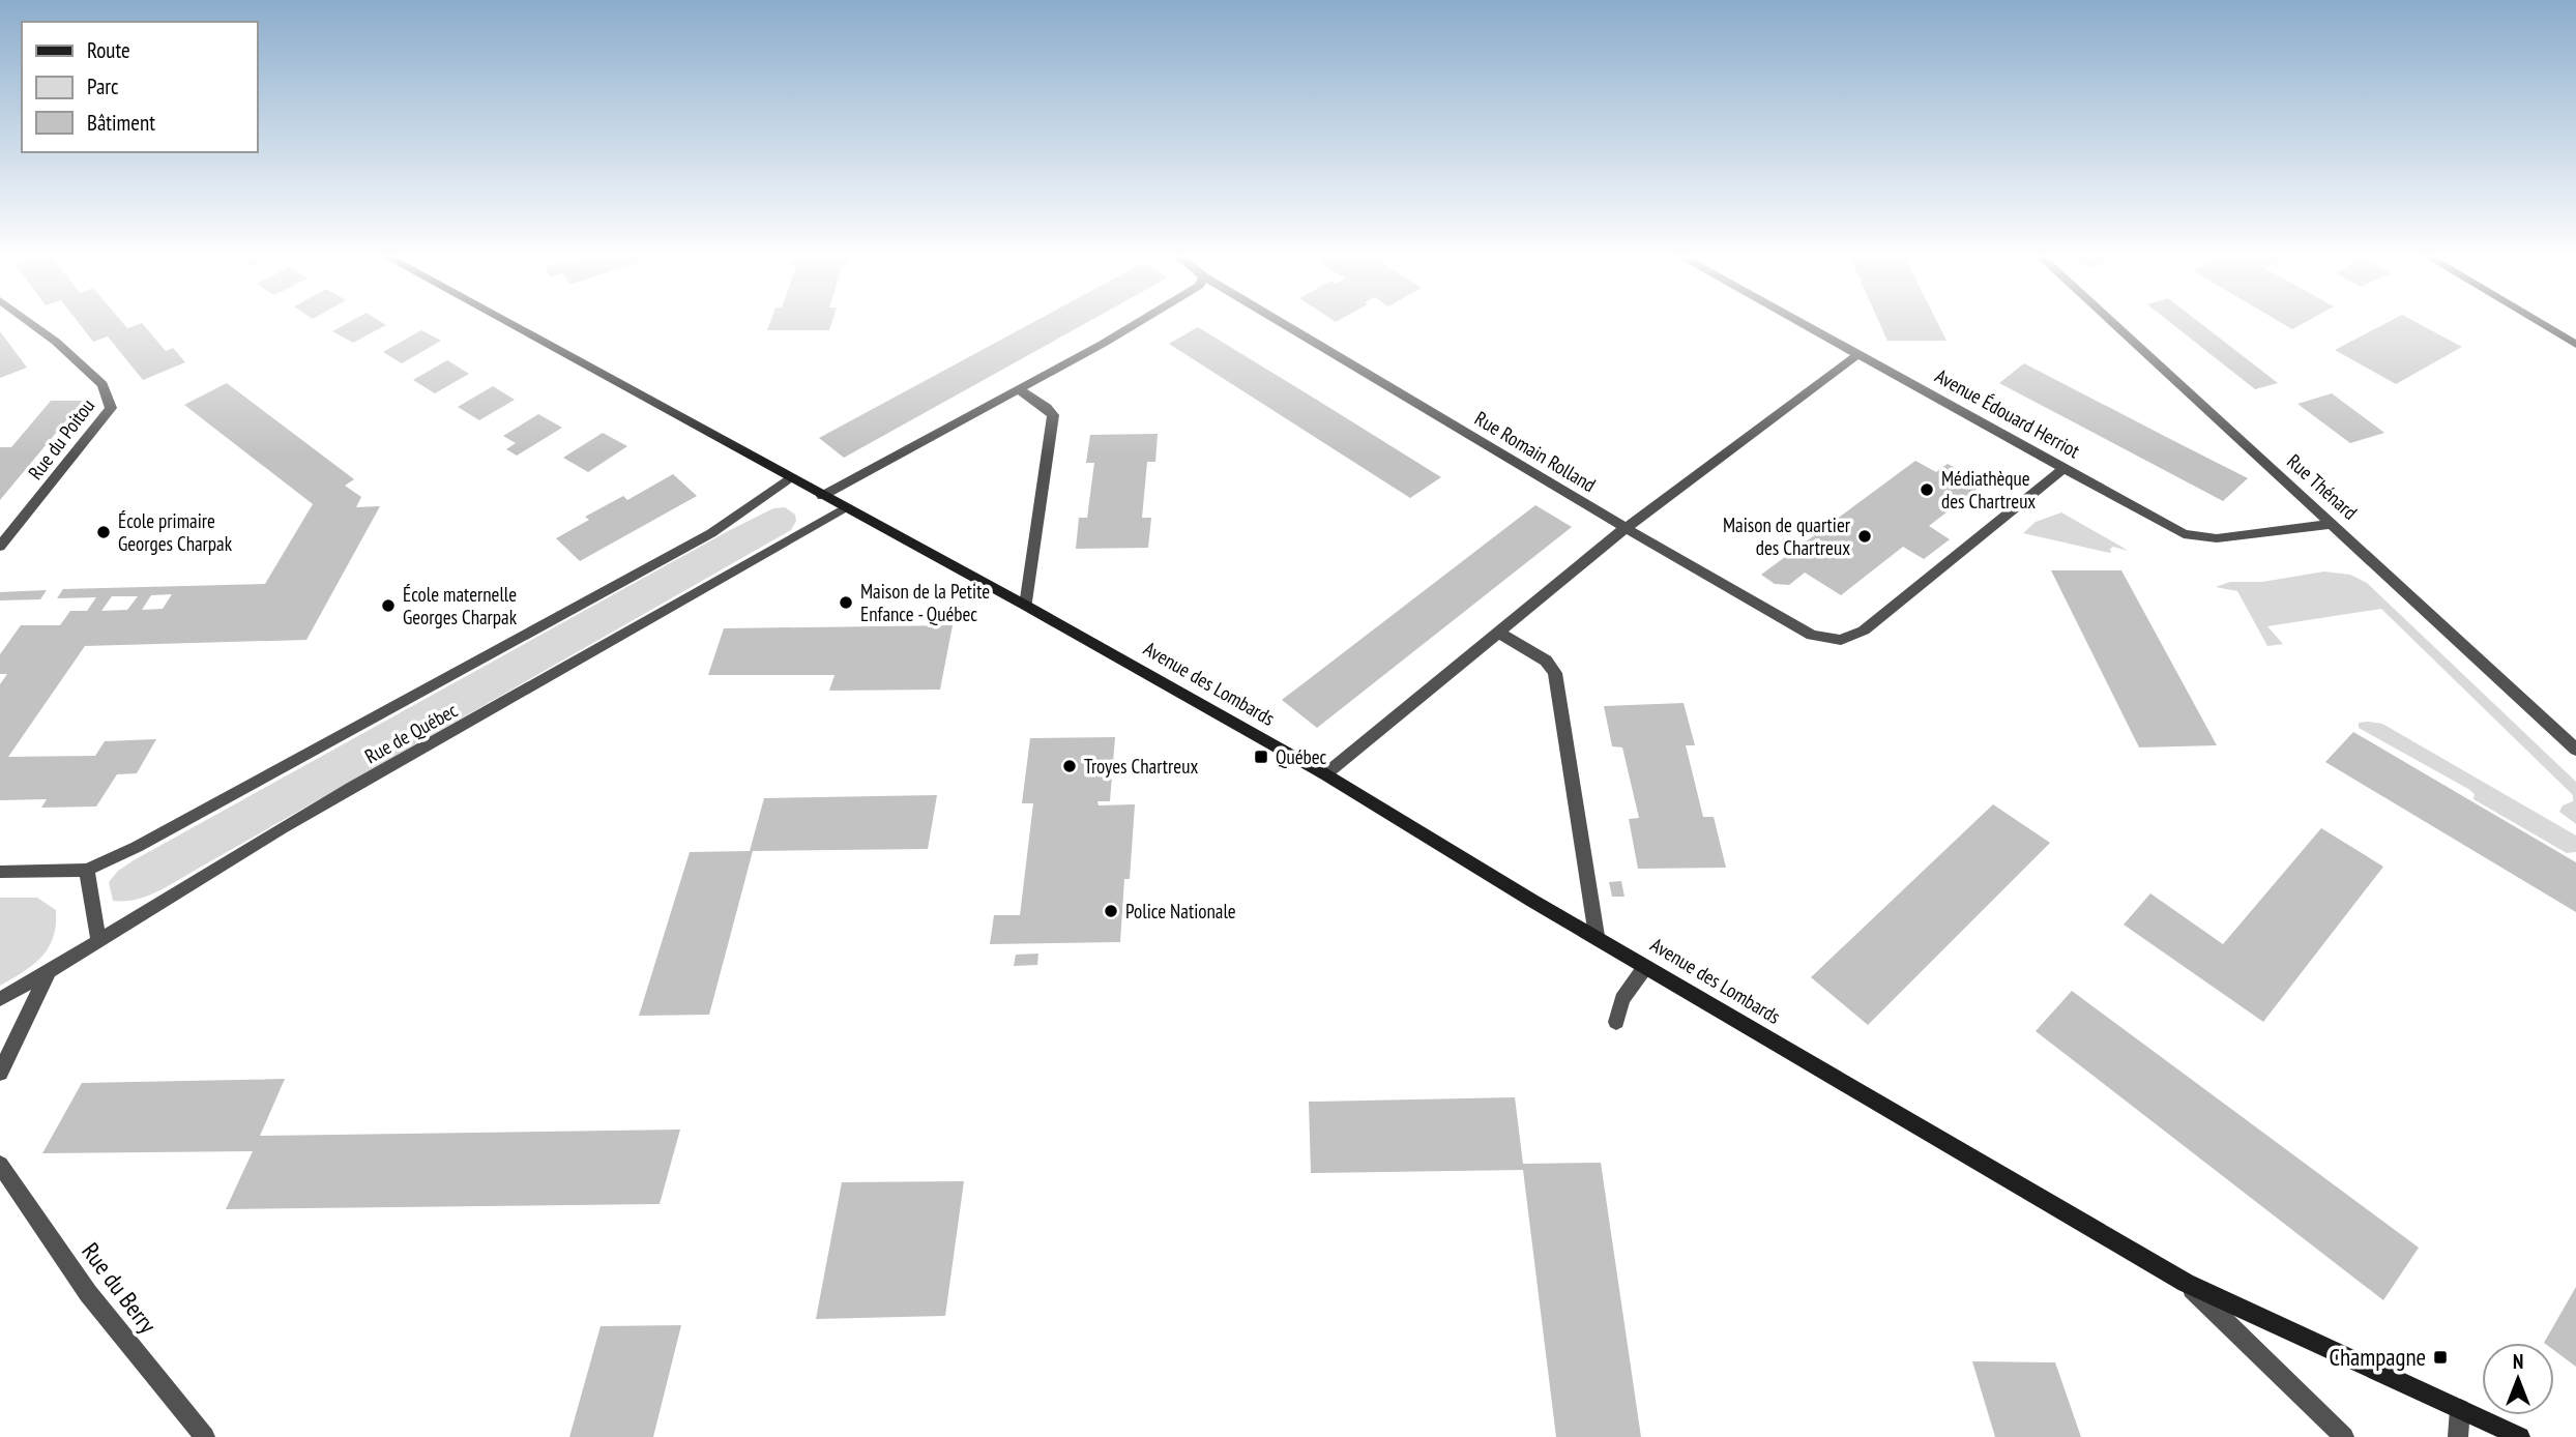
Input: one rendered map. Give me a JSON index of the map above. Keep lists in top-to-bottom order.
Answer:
{
  "streets": {
    "street": [
      "Avenue Édouard Herriot",
      "Rue du Poitou",
      "Rue Romain Rolland",
      "Rue Thénard",
      "Avenue des Lombards",
      "Rue de Québec",
      "Rue du Berry"
    ]
  },
  "crossings": [
    ["Avenue Édouard Herriot", "Rue Romain Rolland"],
    ["Avenue Édouard Herriot", "Rue Thénard"],
    ["Avenue des Lombards", "Rue de Québec"]
  ],
  "places": {
    "other": [
      "Médiathèque des Chartreux",
      "École primaire Georges Charpak",
      "Maison de quartier des Chartreux",
      "Maison de la Petite Enfance - Québec",
      "École maternelle Georges Charpak",
      "Troyes Chartreux",
      "Police Nationale"
    ],
    "transit": ["Québec", "Champagne"]
  },
  "legend": ["Route", "Parc", "Bâtiment"],
  "north": "top"
}
